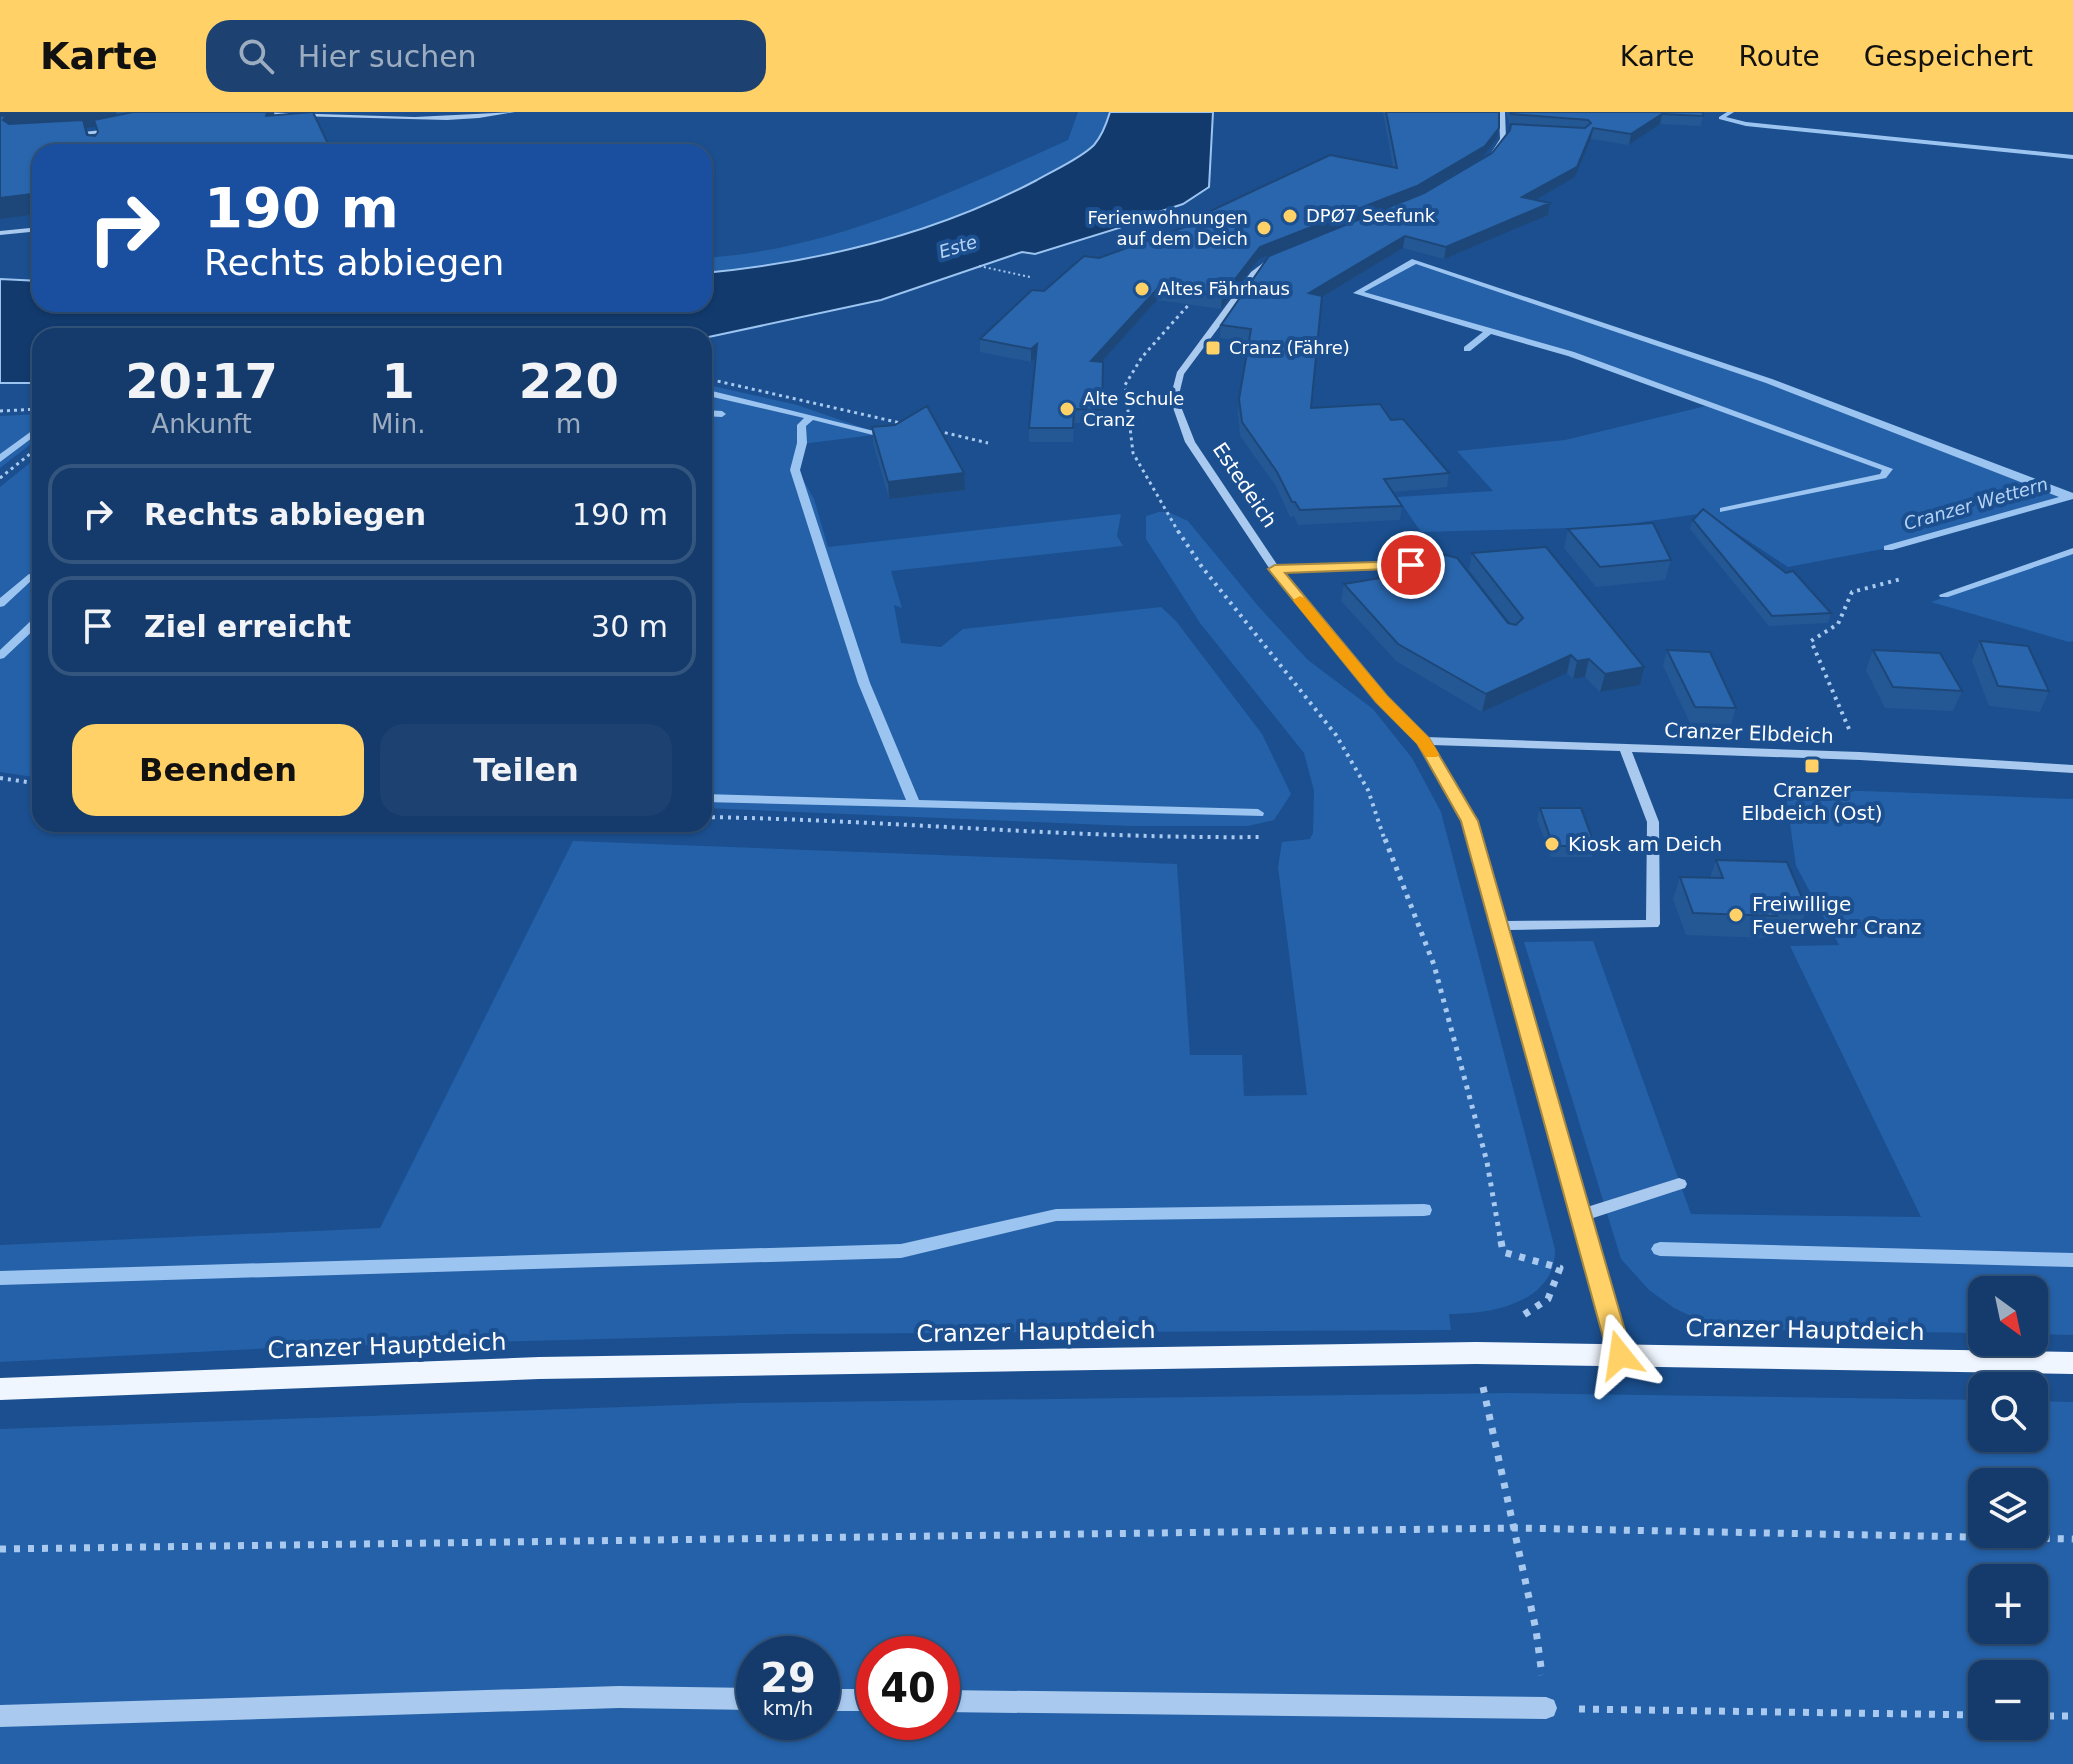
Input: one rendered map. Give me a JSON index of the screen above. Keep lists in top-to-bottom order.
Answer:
{
  "streets": {
    "main road": ["Cranzer Hauptdeich"],
    "street": ["Estedeich", "Cranzer Elbdeich"]
  },
  "crossings": [
    ["Estedeich", "Cranzer Elbdeich"],
    ["Estedeich", "Cranzer Hauptdeich"]
  ],
  "water": ["Este", "Cranzer Wettern"],
  "places": {
    "other": [
      "DPØ7 Seefunk",
      "Ferienwohnungen auf dem Deich",
      "Altes Fährhaus",
      "Alte Schule Cranz",
      "Kiosk am Deich",
      "Freiwillige Feuerwehr Cranz"
    ],
    "transit": ["Cranz (Fähre)", "Cranzer Elbdeich (Ost)"]
  },
  "north": "bottom right",
  "page": {
    "header": "Karte",
    "search": "Hier suchen",
    "nav": ["Karte", "Route", "Gespeichert"],
    "turn": ["190 m", "Rechts abbiegen"],
    "eta": [
      "20:17",
      "Ankunft",
      "1",
      "Min.",
      "220",
      "m"
    ],
    "list": [
      {
        "name": "Rechts abbiegen",
        "value": "190 m"
      },
      {
        "name": "Ziel erreicht",
        "value": "30 m"
      }
    ],
    "buttons": ["Beenden", "Teilen"],
    "map_buttons": ["+", "−"],
    "speed": "29 km/h",
    "limit": "40"
  }
}
